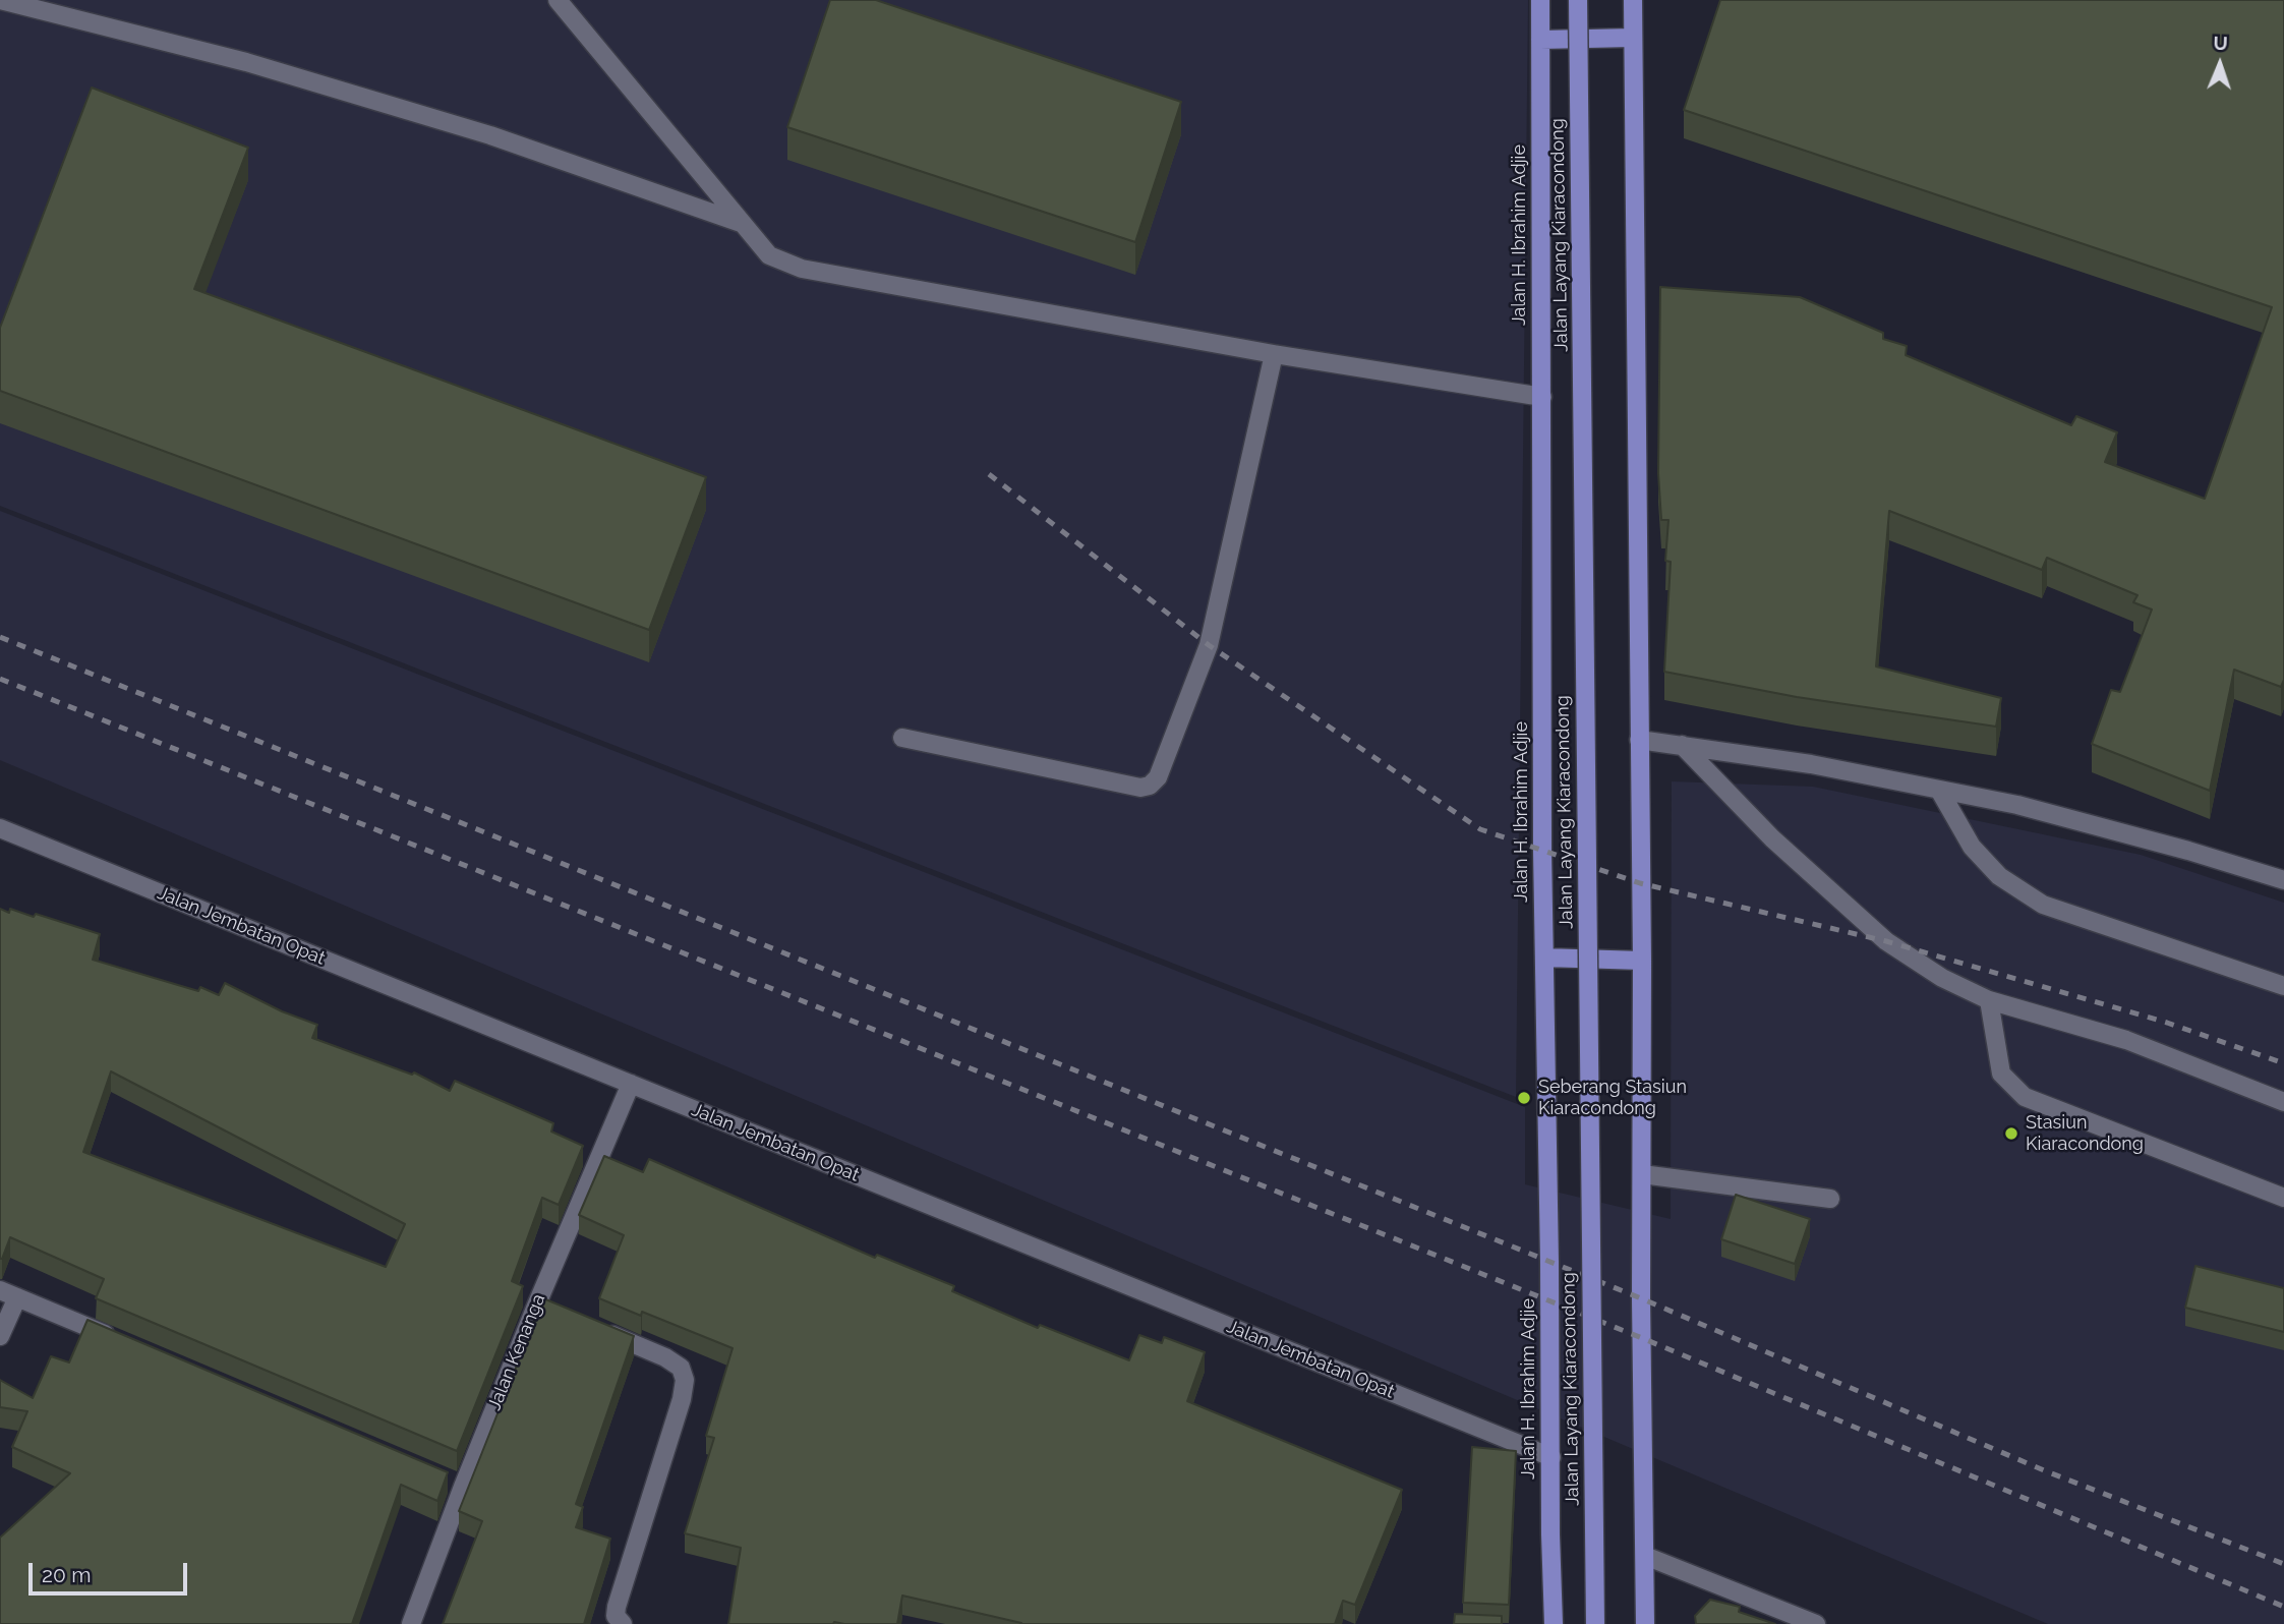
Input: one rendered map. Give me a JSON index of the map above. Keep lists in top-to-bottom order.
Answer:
{
  "streets": {
    "main road": ["Jalan H. Ibrahim Adjie", "Jalan Layang Kiaracondong"],
    "street": ["Jalan Jembatan Opat", "Jalan Kenanga"]
  },
  "crossings": [
    ["Jalan H. Ibrahim Adjie", "Jalan Jembatan Opat"],
    ["Jalan Jembatan Opat", "Jalan Kenanga"]
  ],
  "places": ["Seberang Stasiun Kiaracondong", "Stasiun Kiaracondong"],
  "scale_bar": "20 m",
  "north": "top"
}
